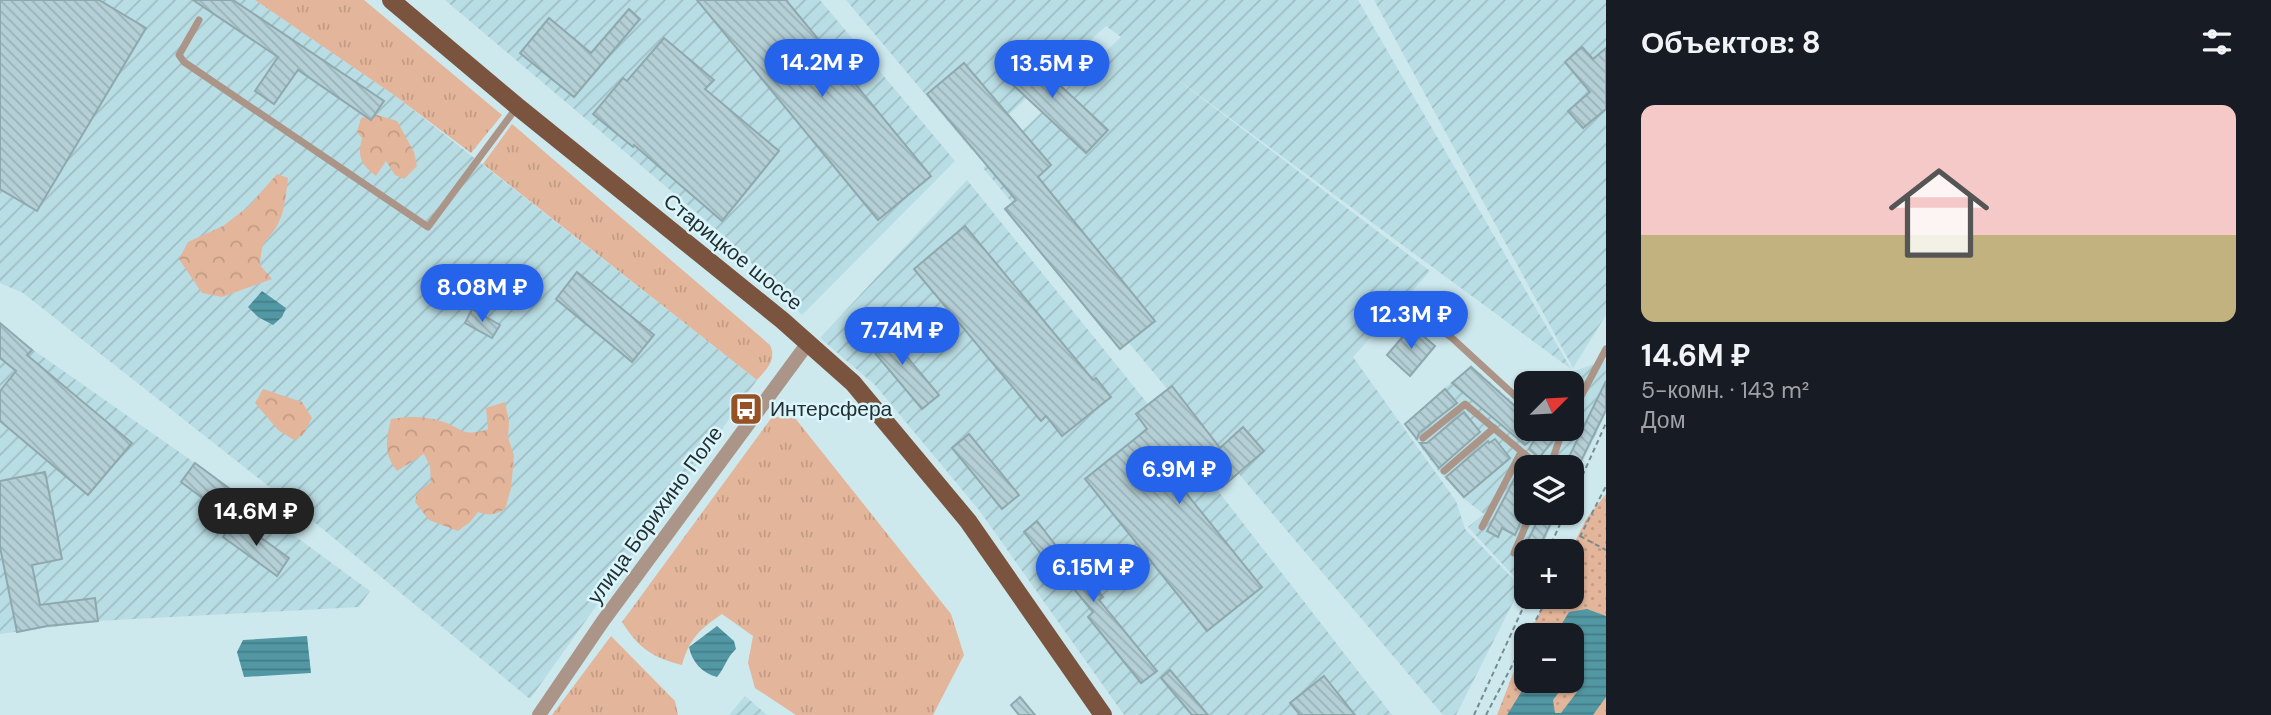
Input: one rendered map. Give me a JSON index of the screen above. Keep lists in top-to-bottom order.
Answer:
{
  "streets": {
    "main road": ["Старицкое шоссе"],
    "street": ["улица Борихино Поле"]
  },
  "crossings": [
    ["Старицкое шоссе", "улица Борихино Поле"]
  ],
  "places": {
    "bus stop": ["Интерсфера"]
  },
  "north": "top right",
  "page": {
    "heading": "Объектов: 8",
    "price": [
      "14.2M ₽",
      "13.5M ₽",
      "8.08M ₽",
      "12.3M ₽",
      "7.74M ₽",
      "6.9M ₽",
      "14.6M ₽",
      "6.15M ₽"
    ],
    "list": [
      {
        "name": "14.6M ₽",
        "note": "5-комн. · 143 m² · Дом"
      }
    ],
    "map_buttons": ["+", "−"]
  }
}
